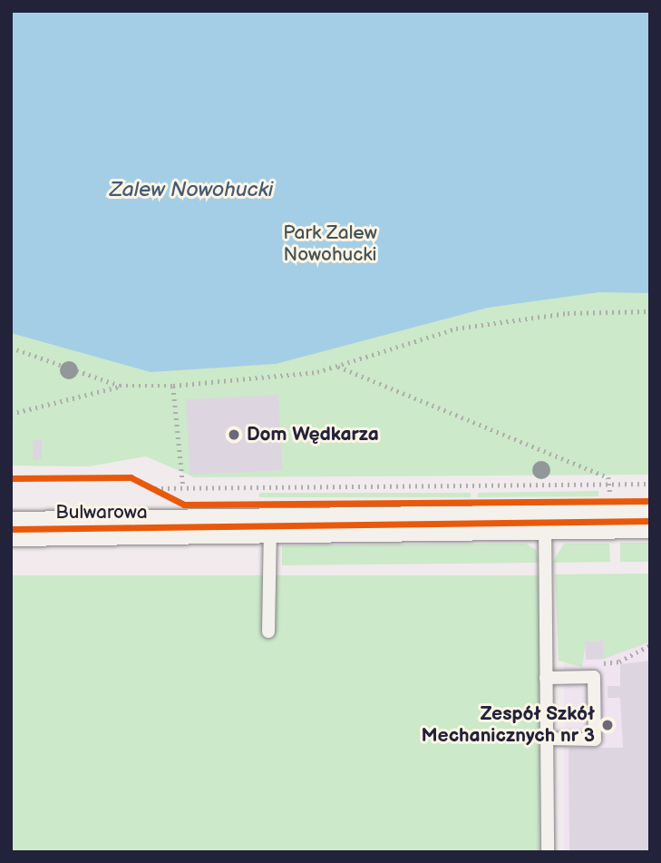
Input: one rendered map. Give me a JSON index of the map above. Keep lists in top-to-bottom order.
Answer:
{
  "streets": {
    "street": ["Bulwarowa"]
  },
  "water": ["Zalew Nowohucki"],
  "parks": ["Park Zalew Nowohucki"],
  "places": ["Dom Wędkarza", "Zespół Szkół Mechanicznych nr 3"]
}
